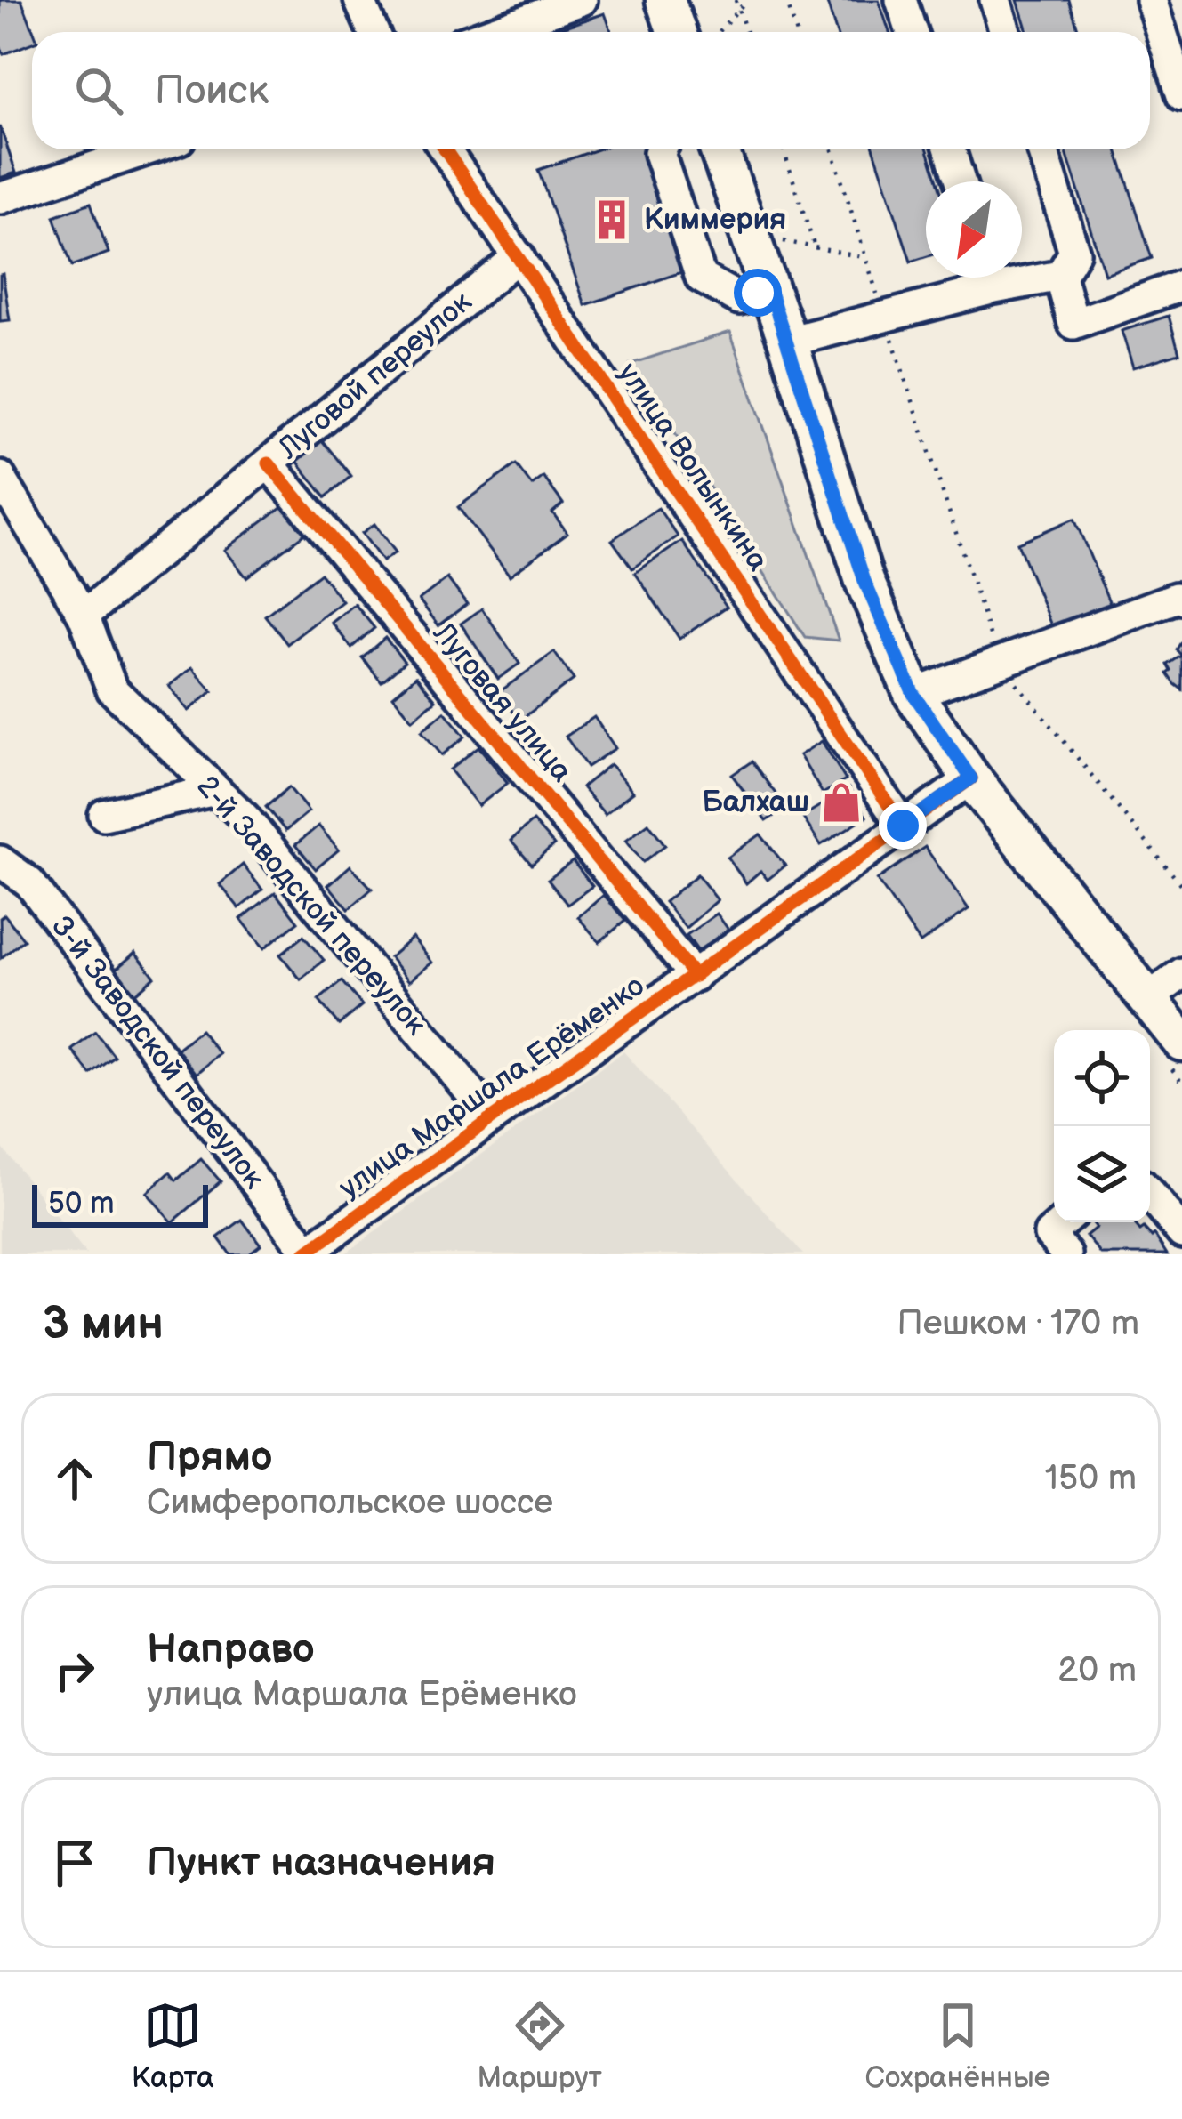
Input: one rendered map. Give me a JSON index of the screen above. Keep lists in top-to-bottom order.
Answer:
{
  "streets": {
    "street": [
      "Луговой переулок",
      "улица Волынкина",
      "Луговая улица",
      "2-й Заводской переулок",
      "3-й Заводской переулок",
      "улица Маршала Ерёменко"
    ]
  },
  "crossings": [
    ["Луговой переулок", "улица Волынкина"],
    ["Луговой переулок", "Луговая улица"],
    ["Луговой переулок", "2-й Заводской переулок"],
    ["улица Волынкина", "улица Маршала Ерёменко"],
    ["Луговая улица", "улица Маршала Ерёменко"],
    ["2-й Заводской переулок", "улица Маршала Ерёменко"],
    ["3-й Заводской переулок", "улица Маршала Ерёменко"]
  ],
  "places": {
    "building": ["Киммерия"],
    "shop": ["Балхаш"]
  },
  "scale_bar": "50 m",
  "north": "bottom left",
  "page": {
    "search": "Поиск",
    "scale": "50 m",
    "heading": ["3 мин", "Пешком · 170 m"],
    "list": [
      ["Прямо", "Симферопольское шоссе", "150 m"],
      ["Направо", "улица Маршала Ерёменко", "20 m"],
      "Пункт назначения"
    ],
    "nav": ["Карта", "Маршрут", "Сохранённые"]
  }
}
